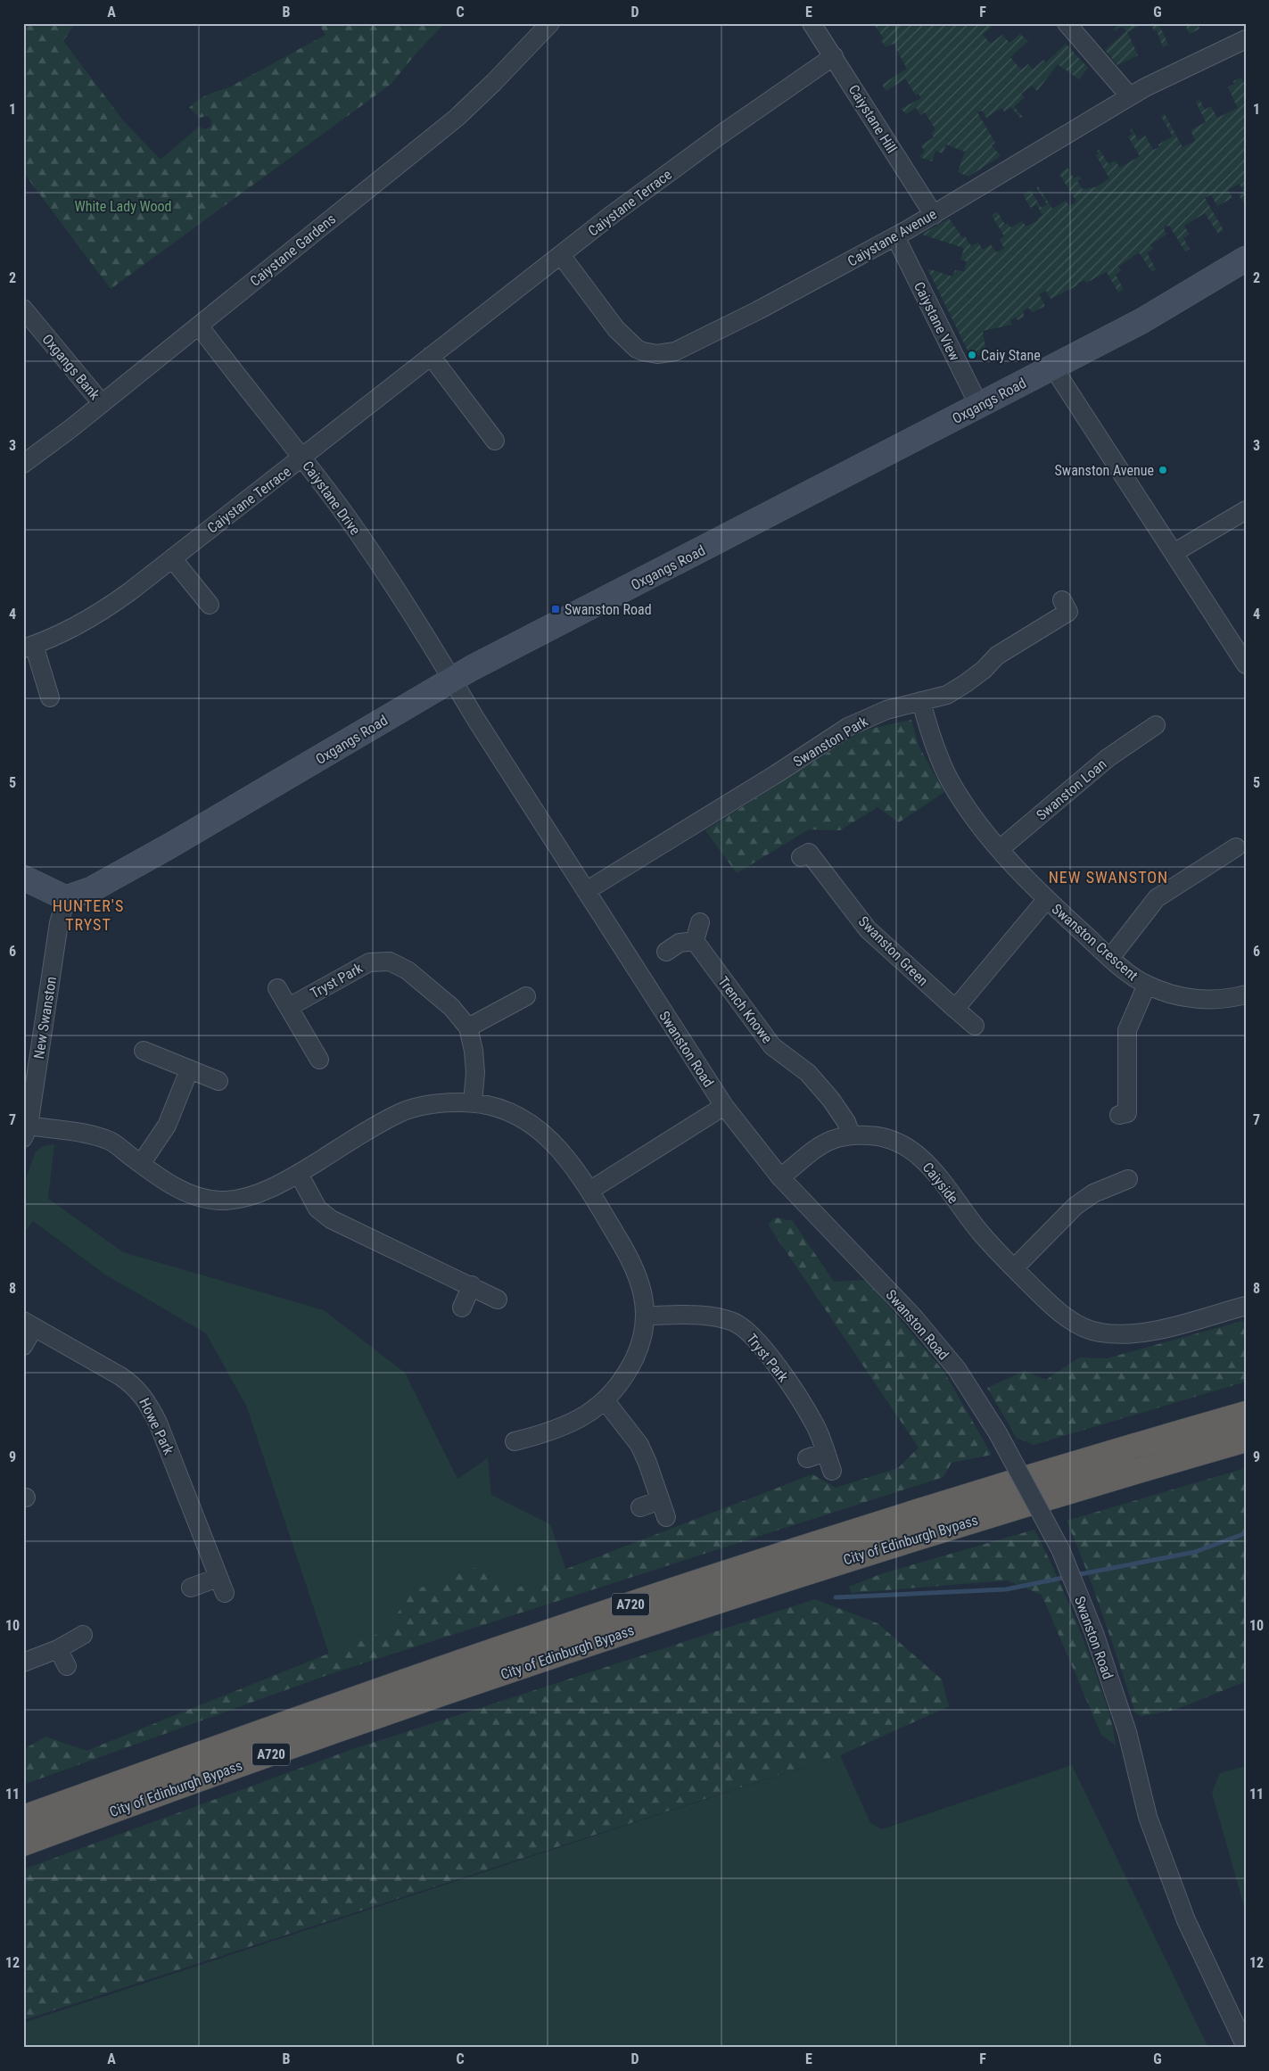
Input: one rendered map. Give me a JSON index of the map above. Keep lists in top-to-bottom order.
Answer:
{
  "streets": {
    "highway": ["City of Edinburgh Bypass", "A720"],
    "main road": ["Oxgangs Road"],
    "street": [
      "Caiystane Hill",
      "Caiystane Terrace",
      "Caiystane Avenue",
      "Caiystane Gardens",
      "Caiystane View",
      "Oxgangs Bank",
      "Caiystane Drive",
      "Swanston Park",
      "Swanston Loan",
      "Swanston Crescent",
      "Swanston Green",
      "Tryst Park",
      "Trench Knowe",
      "New Swanston",
      "Swanston Road",
      "Caiyside",
      "Howe Park"
    ]
  },
  "crossings": [
    ["Caiystane Hill", "Caiystane Terrace"],
    ["Caiystane Hill", "Caiystane Avenue"],
    ["Caiystane Terrace", "Caiystane Avenue"],
    ["Caiystane Terrace", "Caiystane Drive"],
    ["Caiystane Avenue", "Caiystane View"],
    ["Caiystane Gardens", "Oxgangs Bank"],
    ["Caiystane Gardens", "Caiystane Drive"],
    ["Caiystane View", "Oxgangs Road"],
    ["Oxgangs Road", "Caiystane Drive"],
    ["Oxgangs Road", "New Swanston"],
    ["Oxgangs Road", "Swanston Road"],
    ["Caiystane Drive", "Swanston Road"],
    ["Swanston Park", "Swanston Crescent"],
    ["Swanston Park", "Swanston Road"],
    ["Swanston Loan", "Swanston Crescent"],
    ["Trench Knowe", "Caiyside"],
    ["Swanston Road", "Caiyside"]
  ],
  "districts": ["NEW SWANSTON", "HUNTER'S TRYST"],
  "parks": ["White Lady Wood"],
  "places": {
    "other": ["Caiy Stane", "Swanston Avenue"],
    "transit": ["Swanston Road"]
  },
  "grid": {
    "columns": [
      "A",
      "B",
      "C",
      "D",
      "E",
      "F",
      "G"
    ],
    "rows": [
      "1",
      "2",
      "3",
      "4",
      "5",
      "6",
      "7",
      "8",
      "9",
      "10",
      "11",
      "12"
    ]
  }
}
